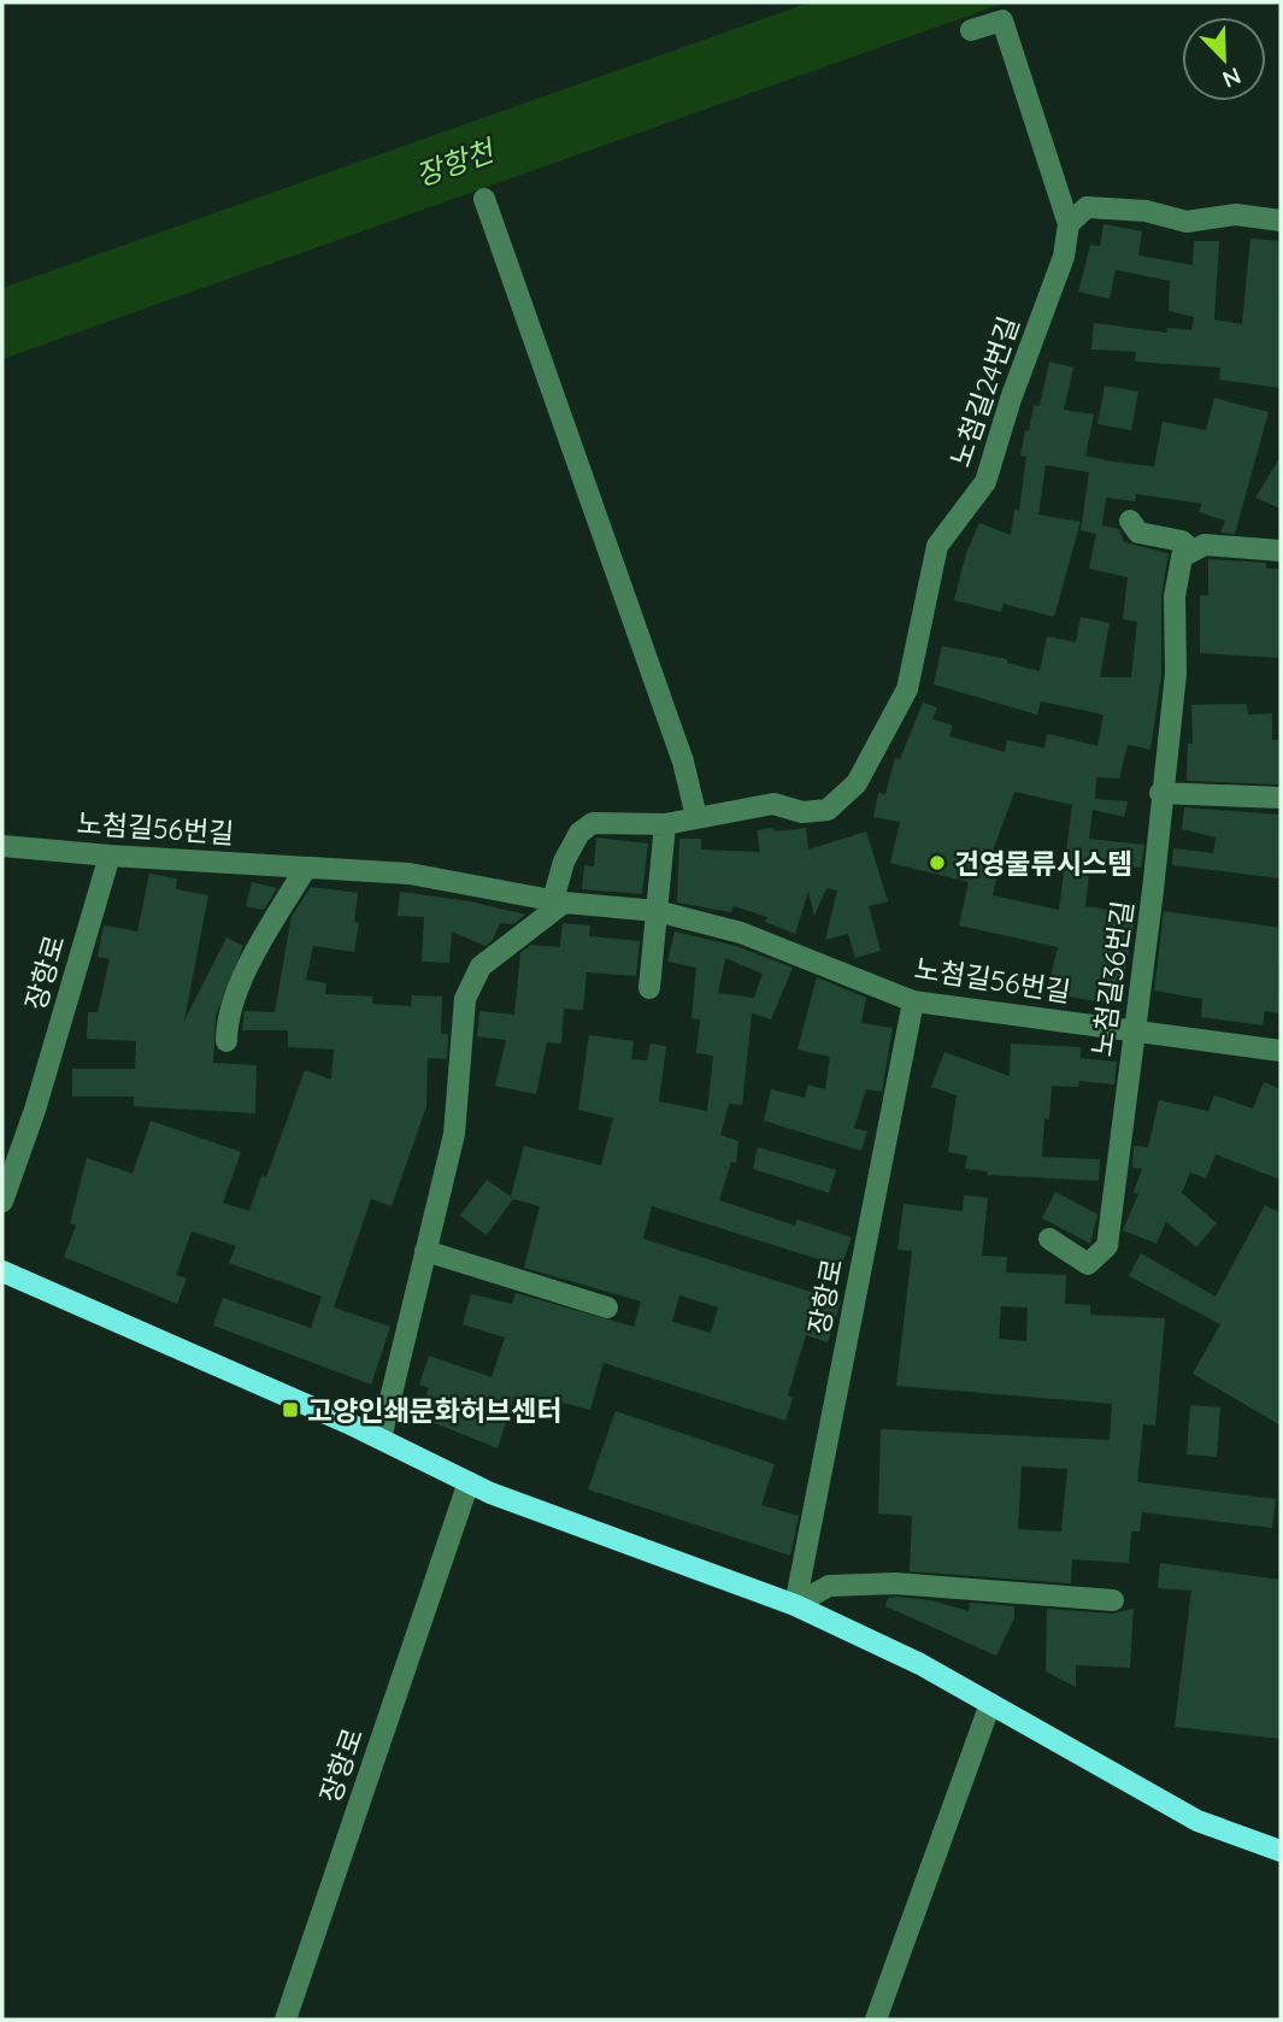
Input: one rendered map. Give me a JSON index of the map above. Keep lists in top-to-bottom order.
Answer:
{
  "streets": {
    "street": [
      "노첨길24번길",
      "노첨길56번길",
      "장항로",
      "노첨길36번길"
    ]
  },
  "crossings": [
    ["노첨길24번길", "노첨길56번길"],
    ["노첨길56번길", "장항로"],
    ["노첨길56번길", "노첨길36번길"]
  ],
  "water": ["장항천"],
  "places": {
    "other": ["건영물류시스템"],
    "transit": ["고양인쇄문화허브센터"]
  },
  "north": "bottom right"
}
